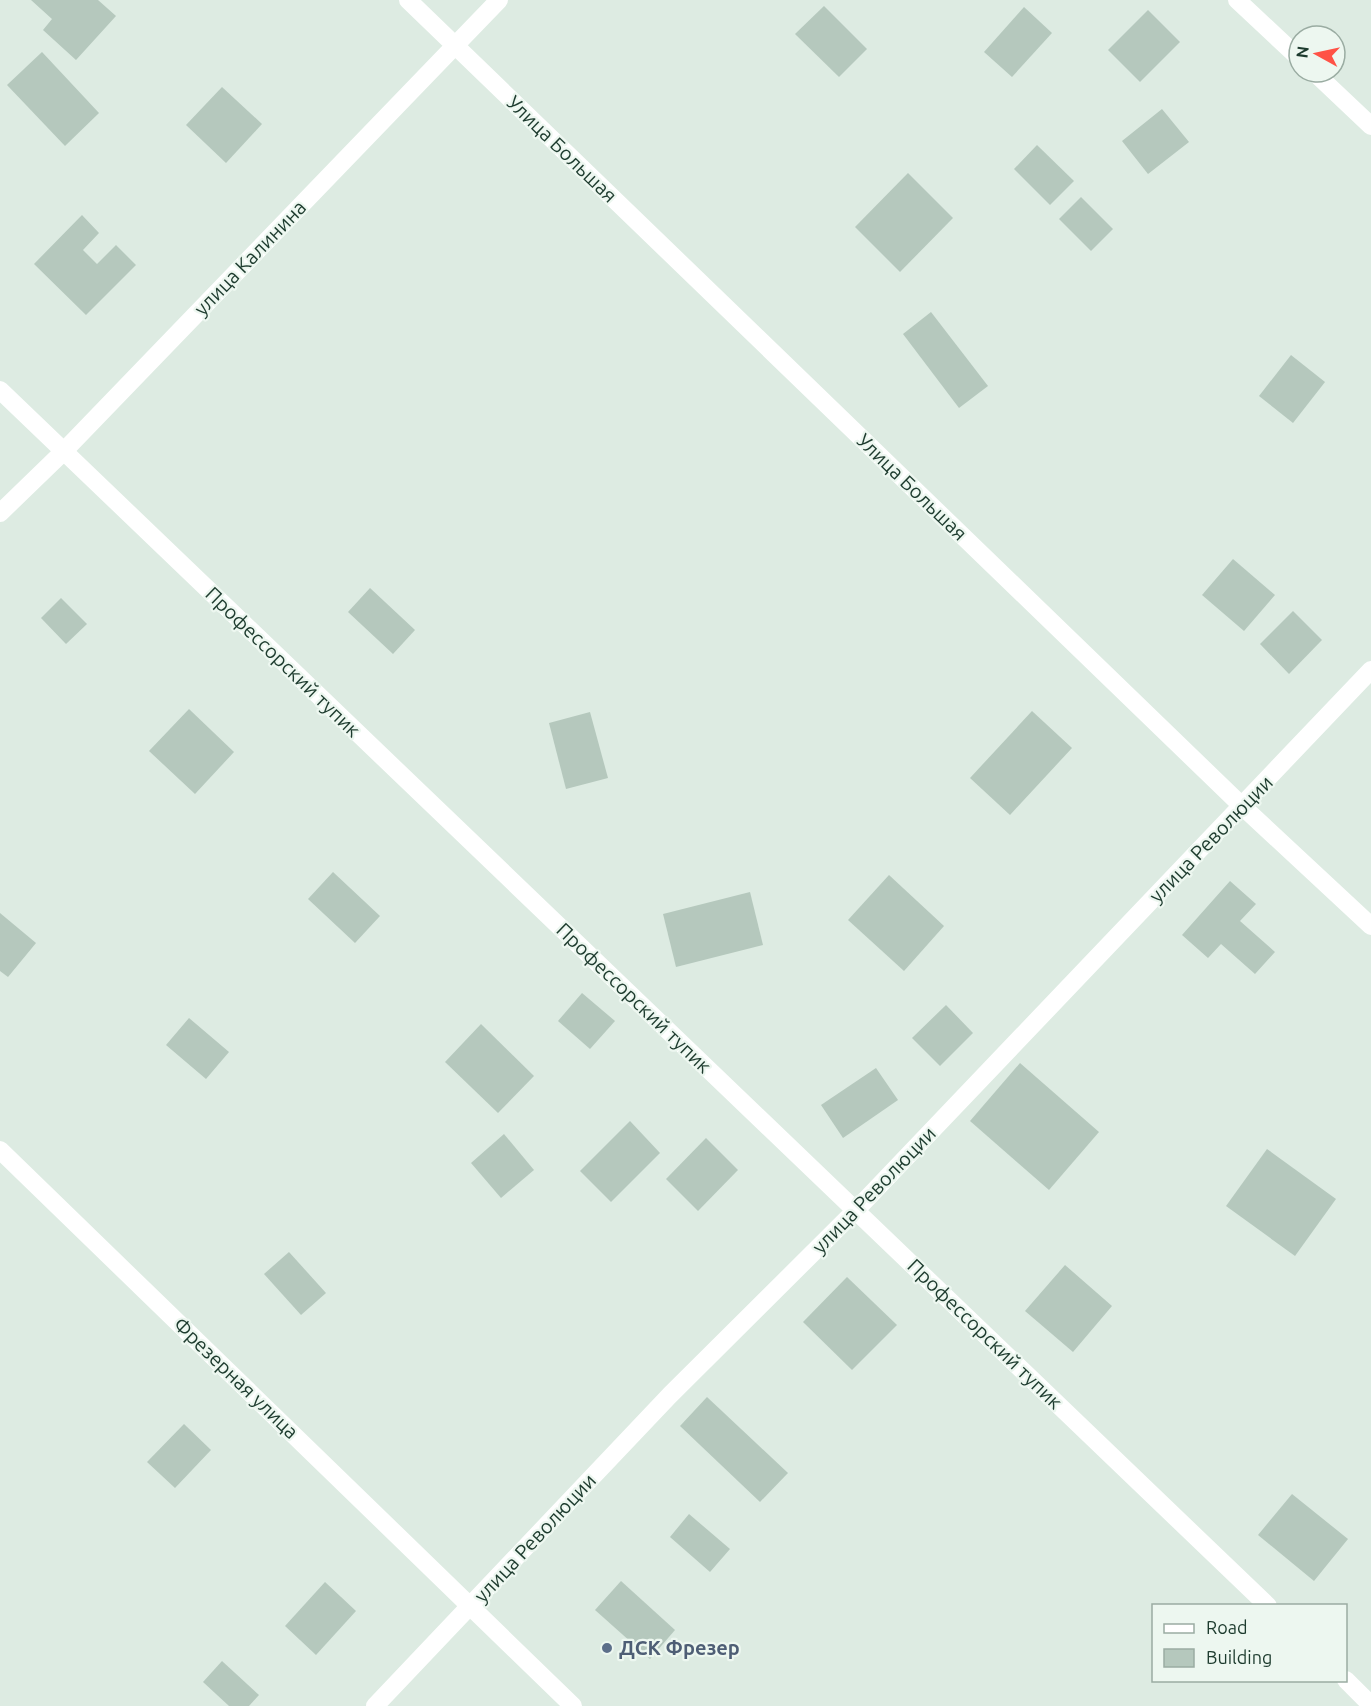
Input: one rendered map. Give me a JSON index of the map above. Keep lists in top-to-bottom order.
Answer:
{
  "streets": {
    "street": [
      "Улица Большая",
      "улица Калинина",
      "Профессорский тупик",
      "улица Революции",
      "Фрезерная улица"
    ]
  },
  "crossings": [
    ["Улица Большая", "улица Калинина"],
    ["Улица Большая", "улица Революции"],
    ["улица Калинина", "Профессорский тупик"],
    ["Профессорский тупик", "улица Революции"],
    ["улица Революции", "Фрезерная улица"]
  ],
  "places": ["ДСК Фрезер"],
  "legend": ["Road", "Building"],
  "north": "left"
}
